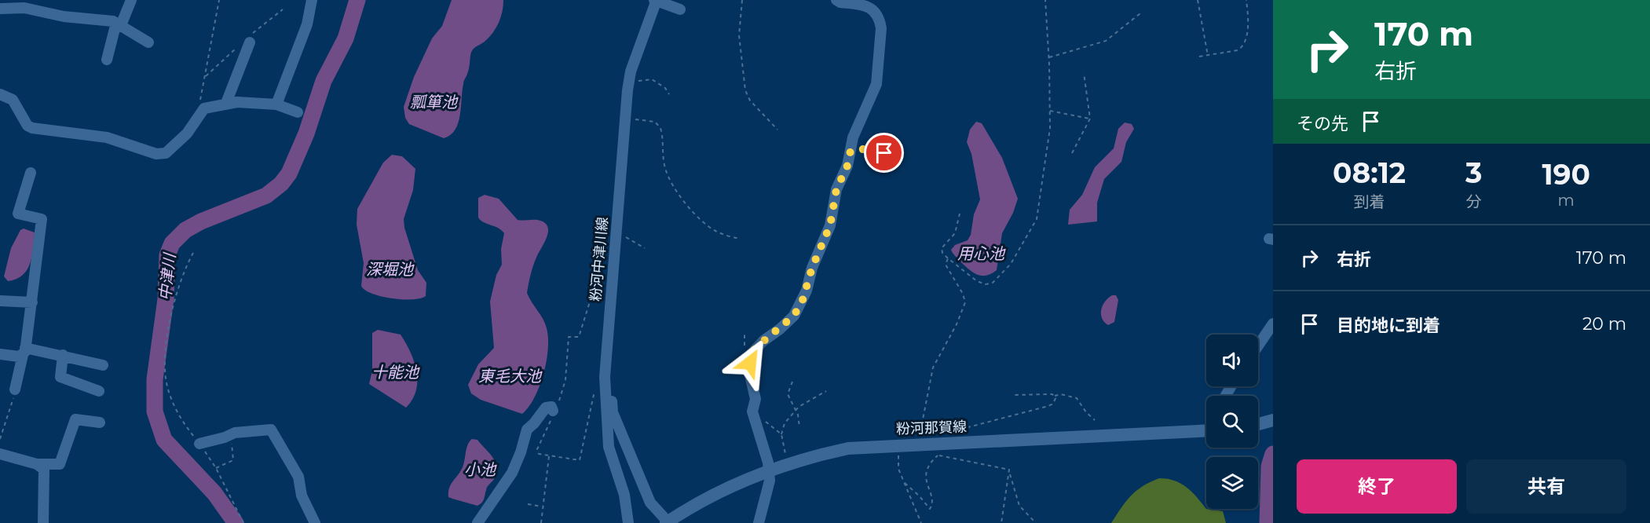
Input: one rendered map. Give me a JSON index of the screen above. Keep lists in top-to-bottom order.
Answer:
{
  "streets": {
    "main road": ["粉河那賀線"],
    "street": ["粉河中津川線"]
  },
  "water": [
    "瓢箪池",
    "用心池",
    "深堀池",
    "中津川",
    "十能池",
    "東毛大池",
    "小池"
  ],
  "page": {
    "turn": ["170 m", "右折"],
    "then": "その先",
    "eta": [
      "08:12",
      "到着",
      "3",
      "分",
      "190",
      "m"
    ],
    "list": [
      {
        "name": "右折",
        "value": "170 m"
      },
      {
        "name": "目的地に到着",
        "value": "20 m"
      }
    ],
    "buttons": ["終了", "共有"]
  }
}
